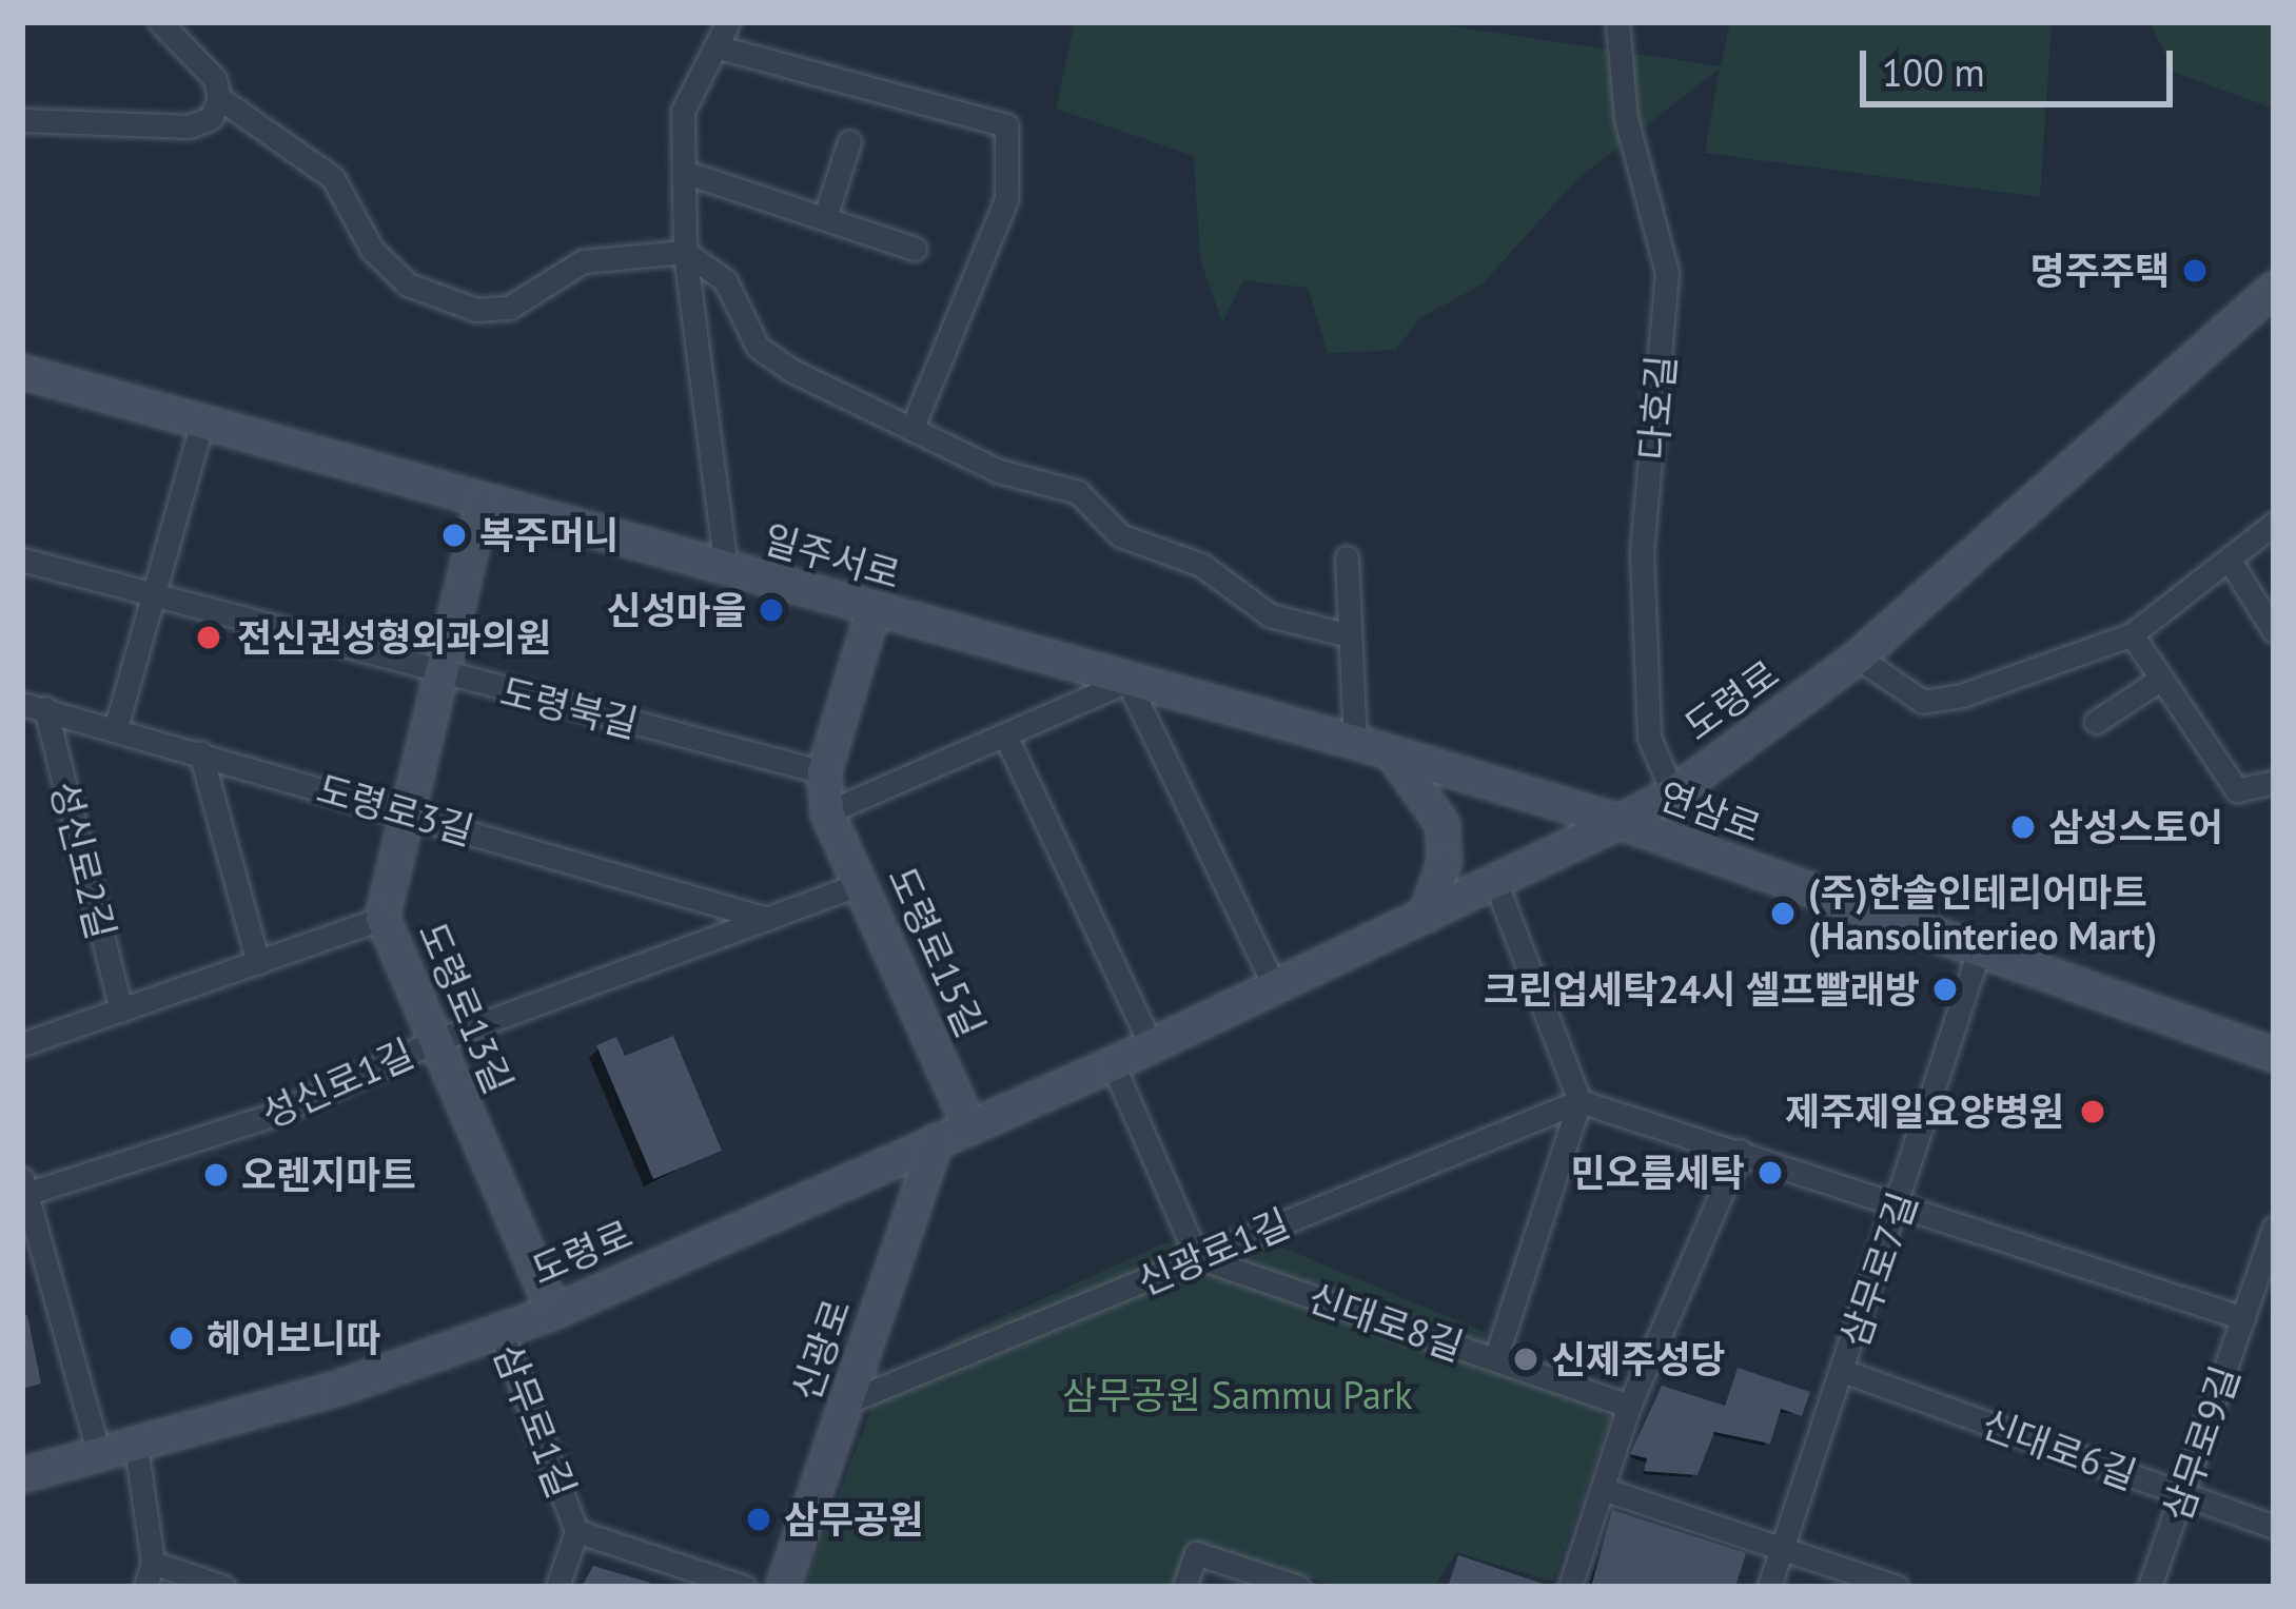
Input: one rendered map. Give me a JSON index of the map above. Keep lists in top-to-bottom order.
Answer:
{
  "streets": {
    "main road": [
      "일주서로",
      "도령로",
      "연삼로",
      "도령로15길",
      "도령로13길",
      "신광로"
    ],
    "street": [
      "다호길",
      "도령북길",
      "도령로3길",
      "성신로2길",
      "성신로1길",
      "신광로1길",
      "삼무로7길",
      "신대로8길",
      "삼무로1길",
      "삼무로9길",
      "신대로6길"
    ]
  },
  "crossings": [
    ["다호길", "도령로"],
    ["일주서로", "도령로"],
    ["일주서로", "연삼로"],
    ["일주서로", "도령로15길"],
    ["일주서로", "도령로13길"],
    ["도령로", "연삼로"],
    ["도령로", "도령로15길"],
    ["도령로", "도령로13길"],
    ["도령로", "신광로"],
    ["도령로", "삼무로1길"],
    ["도령북길", "도령로15길"],
    ["도령북길", "도령로13길"],
    ["도령로3길", "성신로2길"],
    ["도령로3길", "도령로13길"],
    ["도령로3길", "성신로1길"],
    ["연삼로", "삼무로7길"],
    ["도령로15길", "성신로1길"],
    ["도령로13길", "성신로1길"],
    ["신광로1길", "신대로8길"],
    ["신광로1길", "신광로"],
    ["삼무로7길", "신대로6길"],
    ["삼무로9길", "신대로6길"]
  ],
  "parks": ["삼무공원 Sammu Park"],
  "places": [
    "명주주택",
    "복주머니",
    "신성마을",
    "전신권성형외과의원",
    "삼성스토어",
    "(주)한솔인테리어마트 (Hansolinterieo Mart)",
    "크린업세탁24시 셀프빨래방",
    "제주제일요양병원",
    "민오름세탁",
    "오렌지마트",
    "헤어보니따",
    "신제주성당",
    "삼무공원"
  ],
  "scale_bar": "100 m"
}
